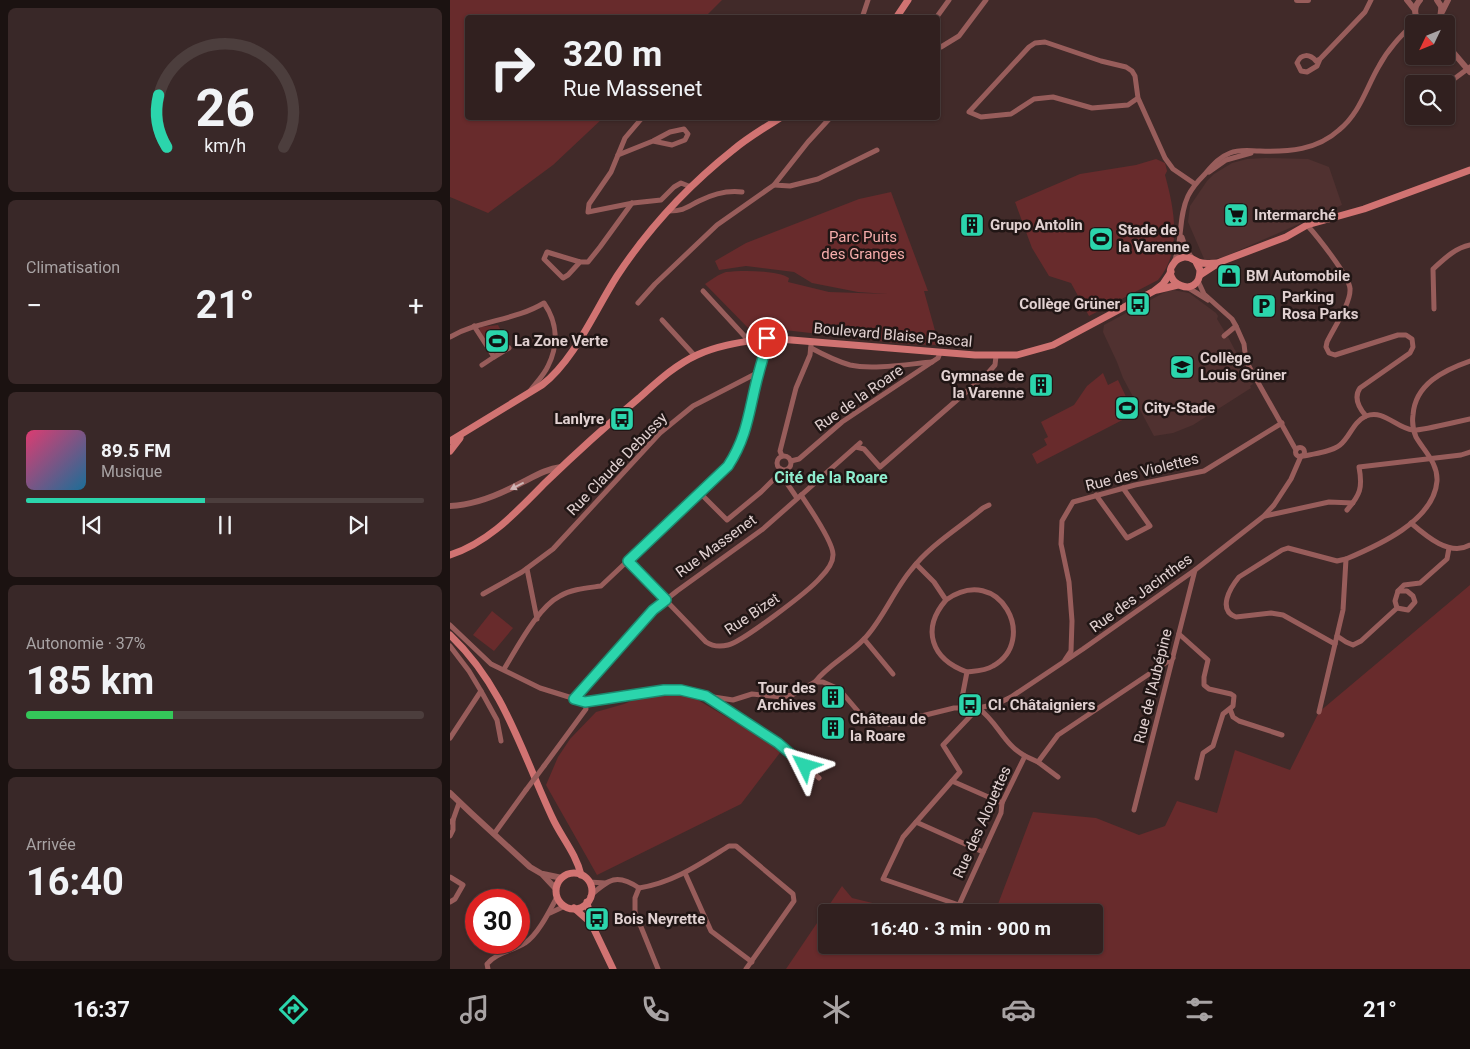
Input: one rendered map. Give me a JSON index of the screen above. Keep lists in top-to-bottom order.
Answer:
{
  "streets": {
    "main road": ["Boulevard Blaise Pascal"],
    "street": [
      "Rue de la Roare",
      "Rue Claude Debussy",
      "Rue des Violettes",
      "Rue Massenet",
      "Rue des Jacinthes",
      "Rue Bizet",
      "Rue de l'Aubépine",
      "Rue des Alouettes"
    ]
  },
  "crossings": [
    ["Boulevard Blaise Pascal", "Rue de la Roare"],
    ["Boulevard Blaise Pascal", "Rue Massenet"],
    ["Rue de la Roare", "Rue Bizet"],
    ["Rue des Violettes", "Rue des Jacinthes"],
    ["Rue Massenet", "Rue Bizet"],
    ["Rue des Jacinthes", "Rue de l'Aubépine"],
    ["Rue des Jacinthes", "Rue des Alouettes"]
  ],
  "districts": ["Cité de la Roare"],
  "parks": ["Parc Puits des Granges"],
  "places": {
    "supermarket": ["Intermarché"],
    "building": [
      "Grupo Antolin",
      "Gymnase de la Varenne",
      "Tour des Archives",
      "Château de la Roare"
    ],
    "sports": ["Stade de la Varenne", "La Zone Verte", "City-Stade"],
    "shop": ["BM Automobile"],
    "bus stop": [
      "Collège Grüner",
      "Lanlyre",
      "Cl. Châtaigniers",
      "Bois Neyrette"
    ],
    "parking": ["Parking Rosa Parks"],
    "school or university": ["Collège Louis Grüner"]
  },
  "north": "bottom left",
  "page": {
    "turn": ["320 m", "Rue Massenet"],
    "tile": [
      "Climatisation",
      ["Autonomie · 37%", "185 km"],
      ["Arrivée", "16:40"]
    ],
    "heat": ["−", "21°", "+"],
    "song": ["89.5 FM", "Musique"],
    "limit": "30",
    "trip": "16:40 · 3 min · 900 m",
    "tabs": ["16:37", "21°"],
    "gauge": ["26", "km/h"]
  }
}
